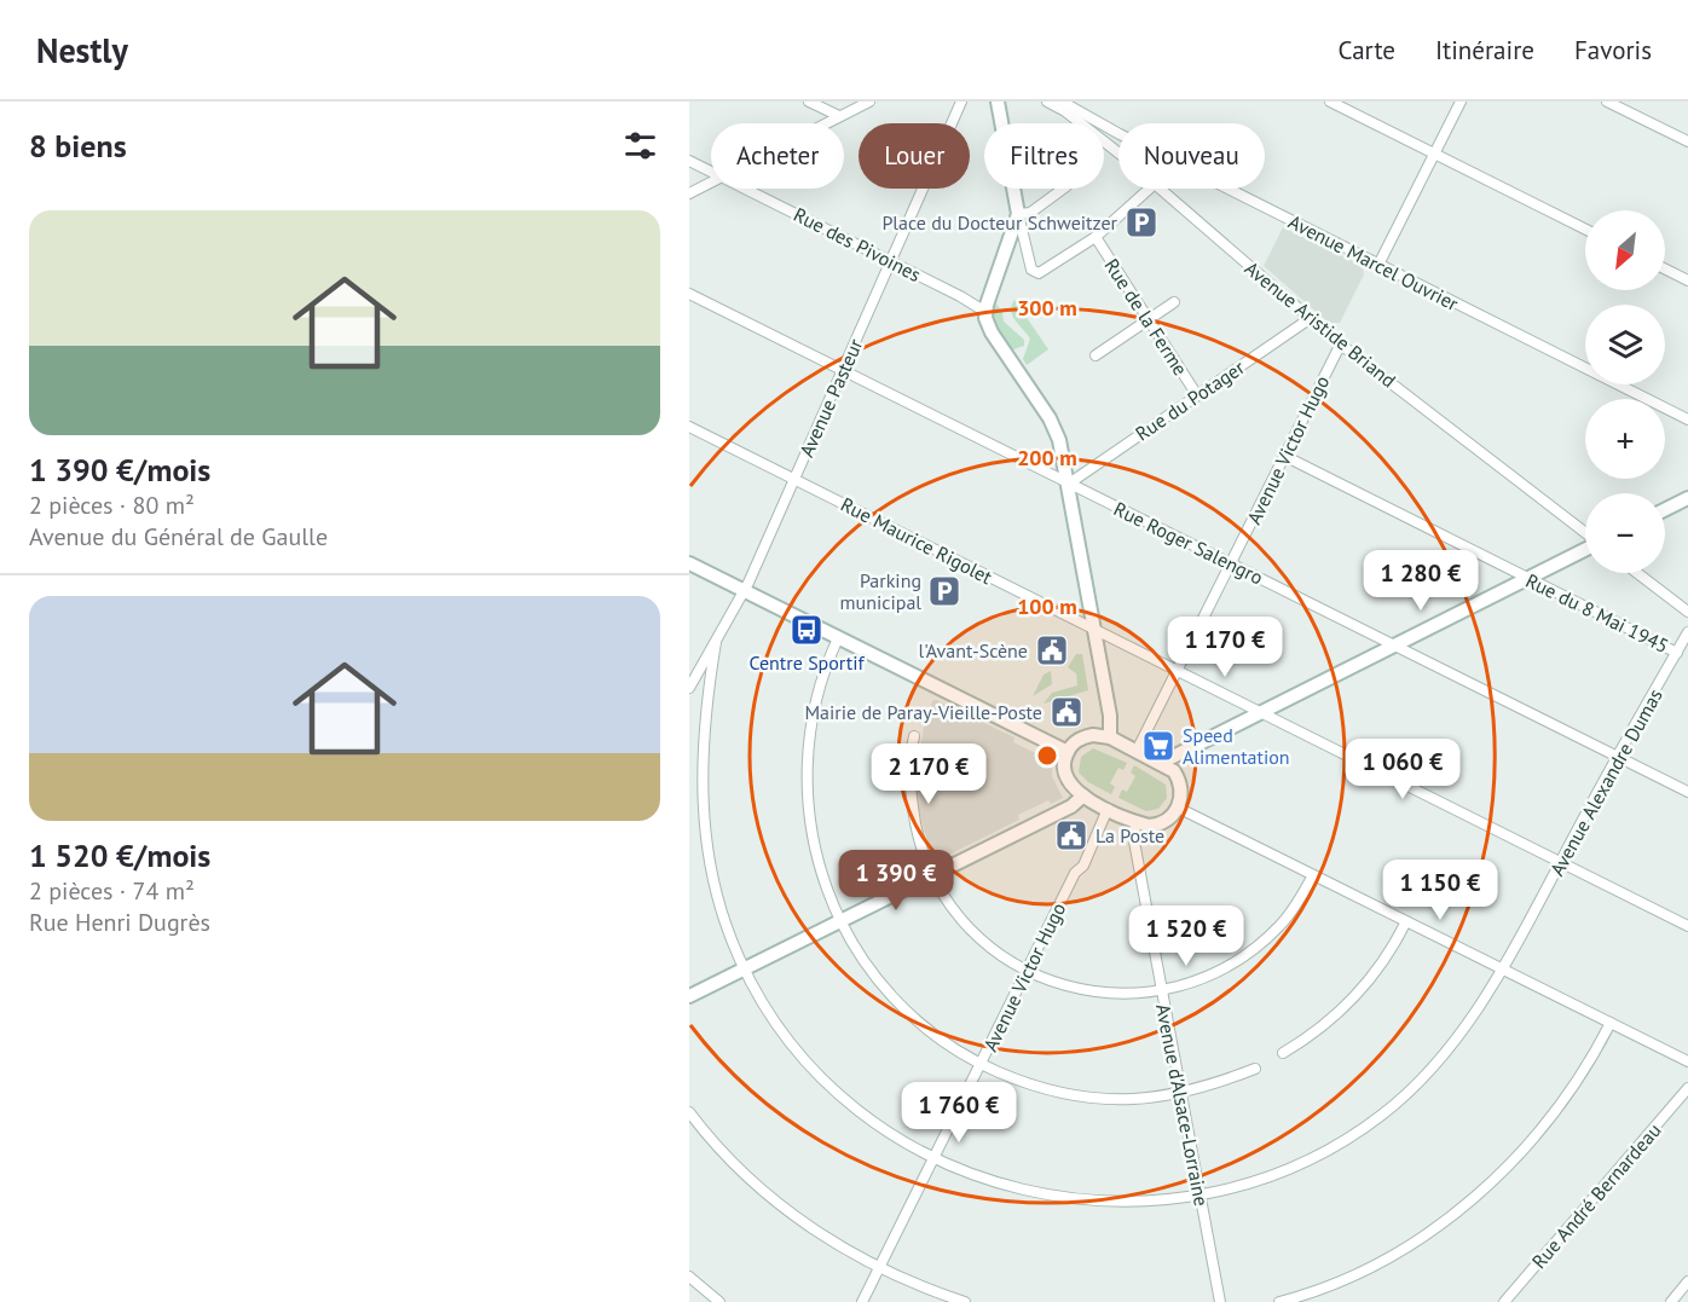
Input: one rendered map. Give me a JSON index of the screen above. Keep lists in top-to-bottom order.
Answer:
{
  "streets": {
    "street": [
      "Rue des Pivoines",
      "Avenue Marcel Ouvrier",
      "Rue de la Ferme",
      "Avenue Aristide Briand",
      "Avenue Pasteur",
      "Rue du Potager",
      "Avenue Victor Hugo",
      "Rue Maurice Rigolet",
      "Rue Roger Salengro",
      "Rue du 8 Mai 1945",
      "Avenue Alexandre Dumas",
      "Avenue d'Alsace-Lorraine",
      "Rue André Bernardeau"
    ]
  },
  "crossings": [
    ["Rue des Pivoines", "Avenue Pasteur"],
    ["Rue de la Ferme", "Rue du Potager"],
    ["Avenue Aristide Briand", "Rue du Potager"],
    ["Avenue Aristide Briand", "Avenue Victor Hugo"],
    ["Avenue Pasteur", "Rue Maurice Rigolet"],
    ["Avenue Pasteur", "Rue Roger Salengro"],
    ["Avenue Pasteur", "Avenue Alexandre Dumas"],
    ["Rue du Potager", "Rue Roger Salengro"],
    ["Avenue Victor Hugo", "Rue Maurice Rigolet"],
    ["Avenue Victor Hugo", "Rue Roger Salengro"],
    ["Avenue Victor Hugo", "Rue du 8 Mai 1945"],
    ["Avenue Victor Hugo", "Avenue Alexandre Dumas"],
    ["Rue Maurice Rigolet", "Avenue Alexandre Dumas"],
    ["Rue Roger Salengro", "Avenue Alexandre Dumas"],
    ["Rue du 8 Mai 1945", "Avenue Alexandre Dumas"],
    ["Avenue Alexandre Dumas", "Avenue d'Alsace-Lorraine"]
  ],
  "places": {
    "parking": ["Place du Docteur Schweitzer", "Parking municipal"],
    "bus stop": ["Centre Sportif"],
    "public building": ["l'Avant-Scène", "Mairie de Paray-Vieille-Poste", "La Poste"],
    "supermarket": ["Speed Alimentation"]
  },
  "north": "bottom left",
  "page": {
    "header": "Nestly",
    "nav": ["Carte", "Itinéraire", "Favoris"],
    "heading": "8 biens",
    "chip": [
      "Acheter",
      "Louer",
      "Filtres",
      "Nouveau"
    ],
    "list": [
      {
        "name": "1 390 €/mois",
        "note": "2 pièces · 80 m² · Avenue du Général de Gaulle"
      },
      {
        "name": "1 520 €/mois",
        "note": "2 pièces · 74 m² · Rue Henri Dugrès"
      }
    ],
    "map_buttons": ["+", "−"],
    "price": [
      "1 280 €",
      "1 170 €",
      "1 060 €",
      "2 170 €",
      "1 390 €",
      "1 150 €",
      "1 520 €",
      "1 760 €"
    ]
  },
  "rings": ["300 m", "200 m", "100 m"]
}
